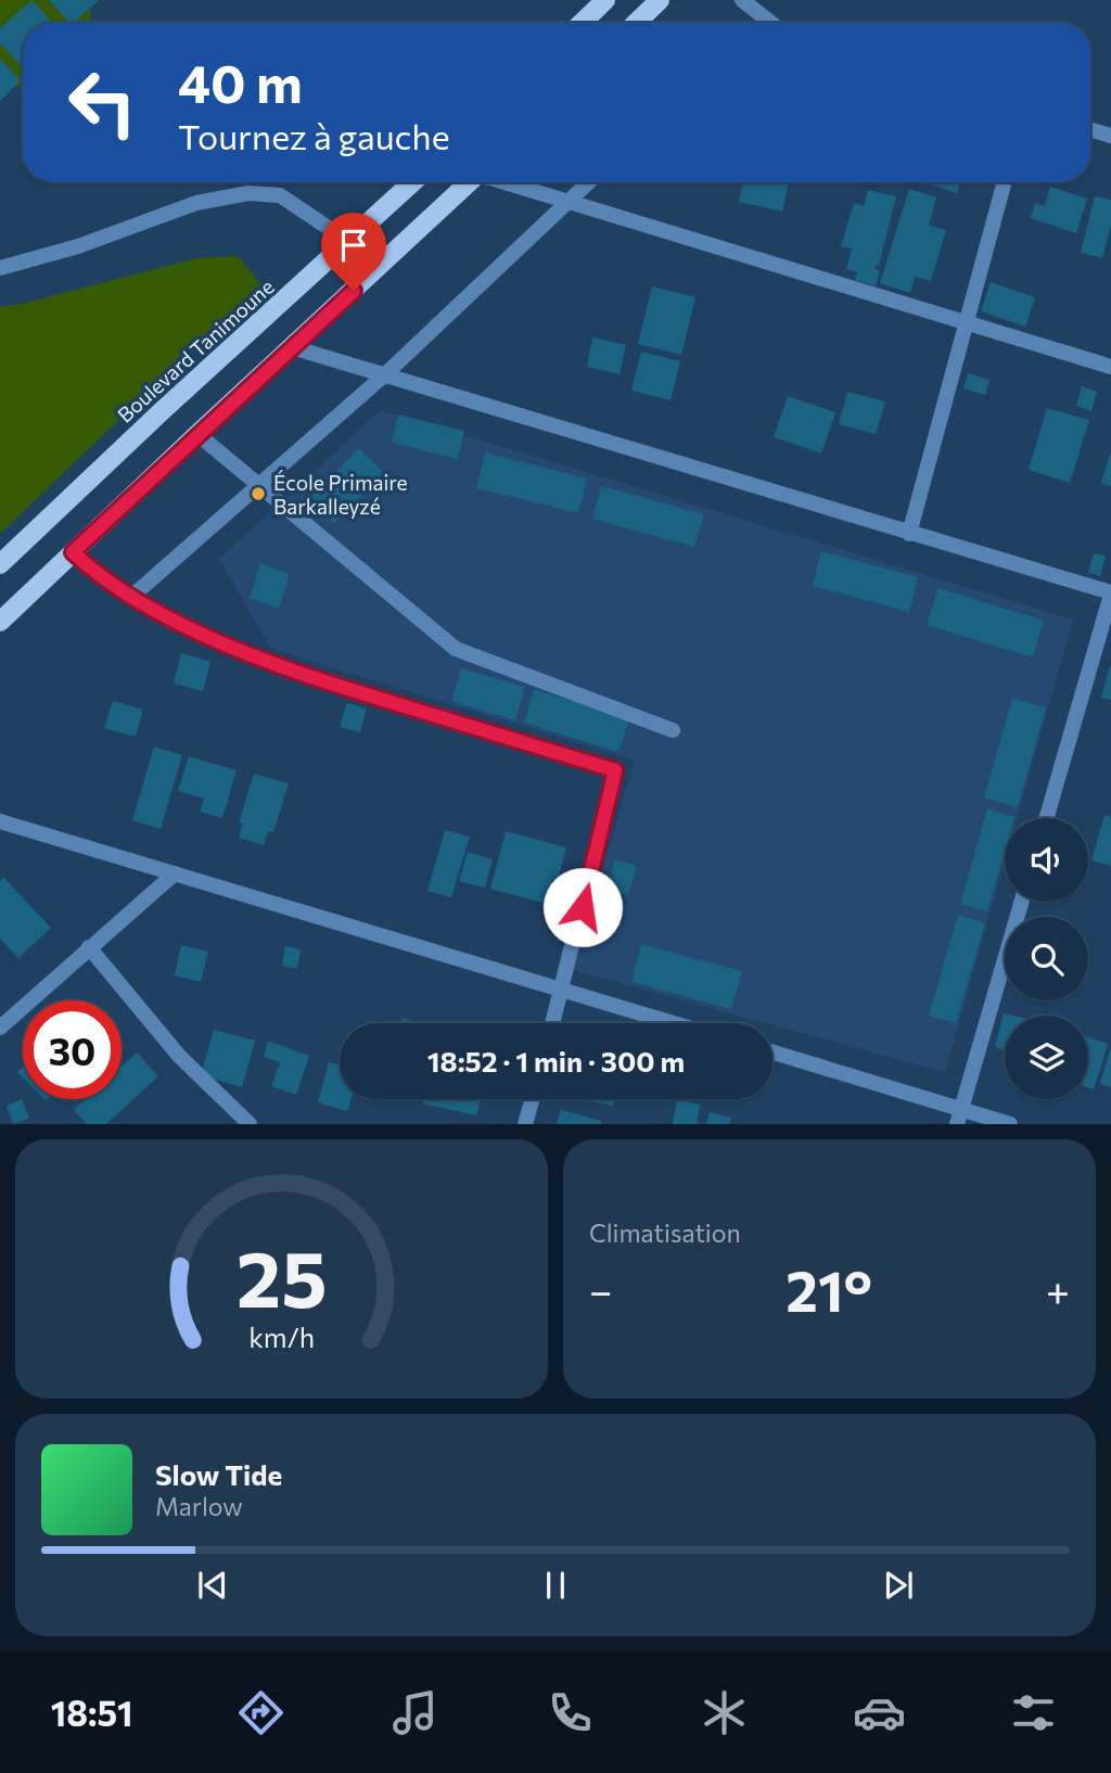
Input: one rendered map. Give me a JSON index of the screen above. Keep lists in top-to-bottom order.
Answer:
{
  "streets": {
    "main road": ["Boulevard Tanimoune"]
  },
  "places": ["École Primaire Barkalleyzé"],
  "page": {
    "turn": ["40 m", "Tournez à gauche"],
    "limit": "30",
    "trip": "18:52 · 1 min · 300 m",
    "tile": "Climatisation",
    "heat": ["−", "21°", "+"],
    "song": ["Slow Tide", "Marlow"],
    "tabs": "18:51",
    "gauge": ["25", "km/h"]
  }
}
